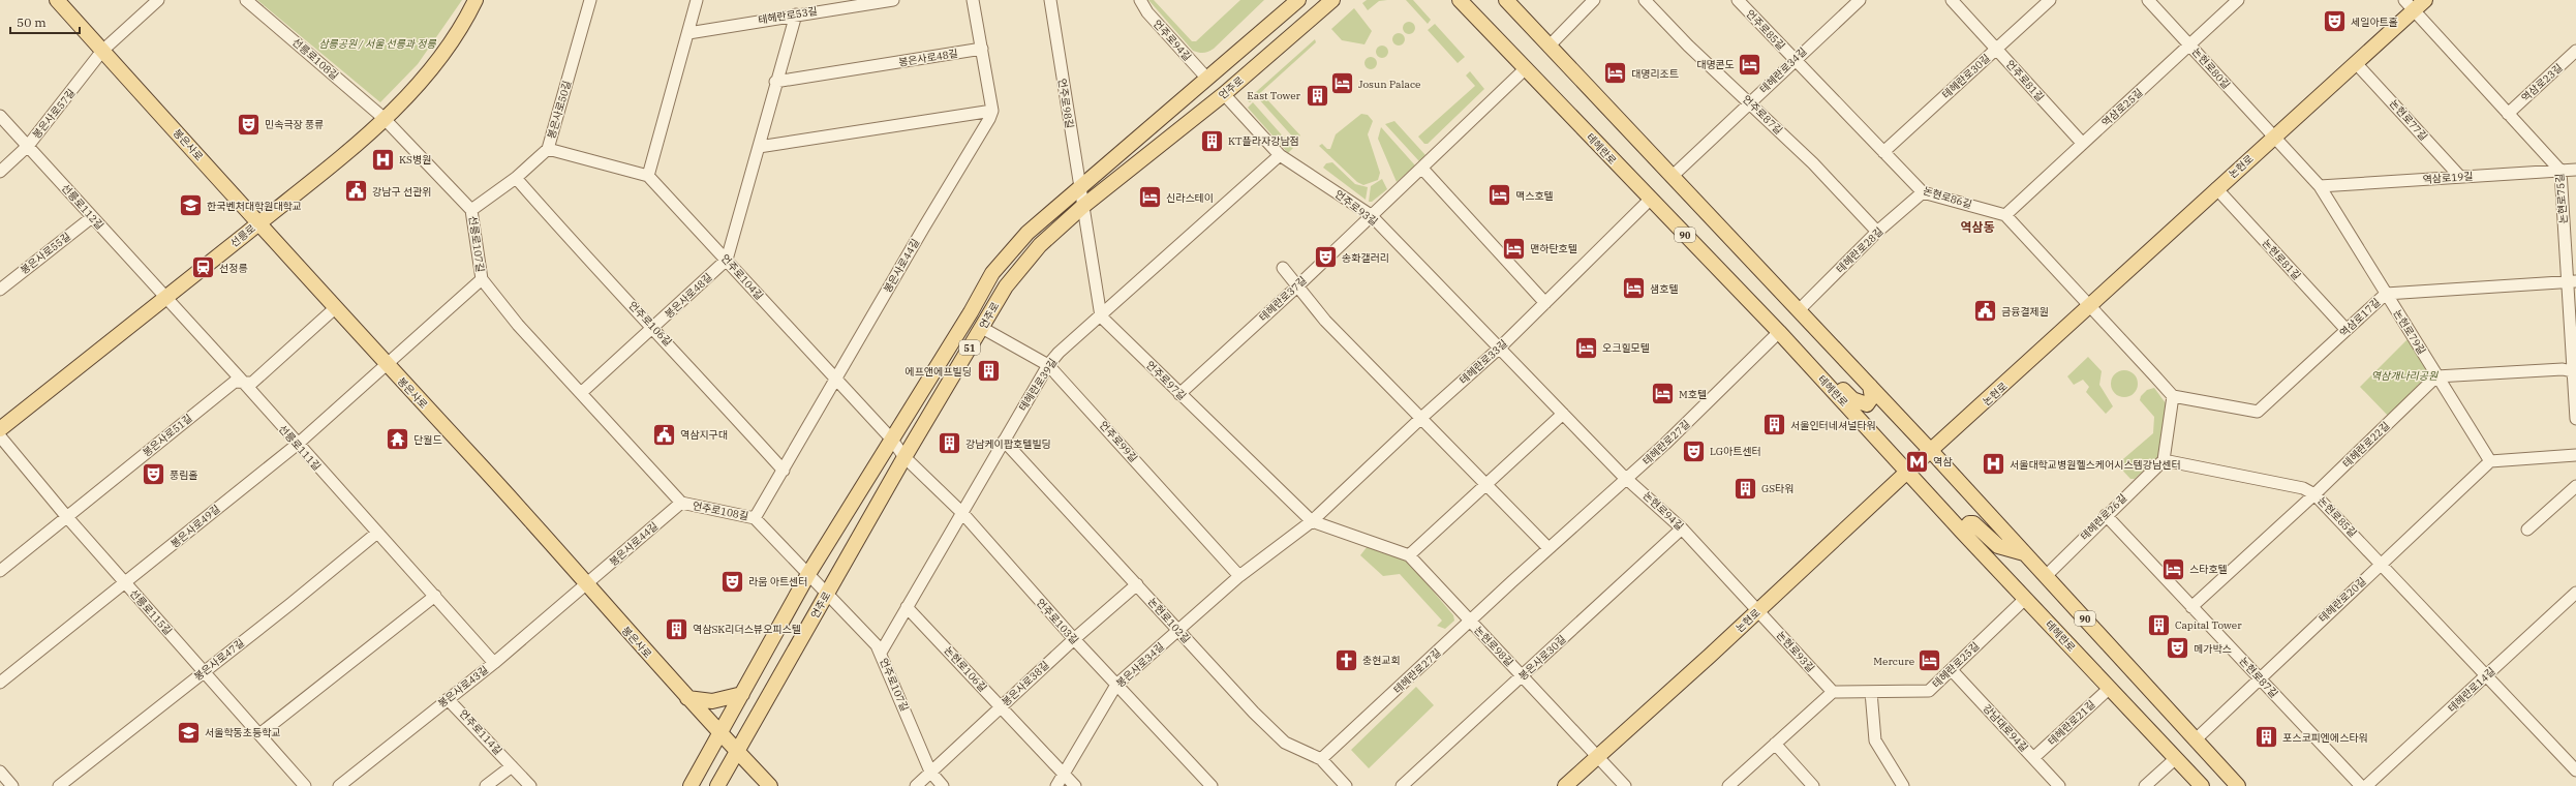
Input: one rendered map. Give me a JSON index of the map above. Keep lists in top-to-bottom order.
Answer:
{
  "streets": {
    "main road": [
      "언주로",
      "봉은사로",
      "테헤란로",
      "논현로",
      "90",
      "선릉로",
      "51"
    ],
    "street": [
      "테헤란로53길",
      "언주로85길",
      "언주로94길",
      "봉은사로48길",
      "선릉로108길",
      "논현로80길",
      "테헤란로34길",
      "테헤란로30길",
      "언주로81길",
      "역삼로23길",
      "언주로98길",
      "역삼로25길",
      "봉은사로50길",
      "봉은사로57길",
      "언주로87길",
      "논현로77길",
      "역삼로19길",
      "논현로86길",
      "논현로75길",
      "선릉로112길",
      "언주로93길",
      "선릉로107길",
      "테헤란로28길",
      "봉은사로55길",
      "논현로81길",
      "봉은사로44길",
      "언주로104길",
      "테헤란로37길",
      "역삼로17길",
      "언주로106길",
      "논현로79길",
      "테헤란로33길",
      "언주로97길",
      "테헤란로39길",
      "봉은사로51길",
      "언주로99길",
      "테헤란로27길",
      "테헤란로22길",
      "선릉로111길",
      "언주로108길",
      "논현로94길",
      "테헤란로26길",
      "논현로85길",
      "봉은사로49길",
      "테헤란로20길",
      "선릉로115길",
      "논현로102길",
      "언주로103길",
      "논현로98길",
      "논현로93길",
      "봉은사로30길",
      "봉은사로47길",
      "봉은사로34길",
      "테헤란로25길",
      "논현로106길",
      "논현로87길",
      "봉은사로38길",
      "언주로107길",
      "봉은사로43길",
      "테헤란로14길",
      "테헤란로21길",
      "강남대로94길",
      "언주로114길"
    ]
  },
  "crossings": [
    ["언주로85길", "테헤란로34길"],
    ["언주로85길", "논현로86길"],
    ["언주로94길", "언주로"],
    ["봉은사로48길", "선릉로107길"],
    ["봉은사로48길", "언주로104길"],
    ["봉은사로48길", "언주로106길"],
    ["봉은사로48길", "언주로108길"],
    ["선릉로108길", "선릉로"],
    ["선릉로108길", "선릉로107길"],
    ["논현로80길", "역삼로25길"],
    ["논현로80길", "논현로"],
    ["논현로80길", "논현로79길"],
    ["테헤란로34길", "언주로87길"],
    ["테헤란로34길", "논현로86길"],
    ["테헤란로34길", "90"],
    ["테헤란로30길", "언주로81길"],
    ["테헤란로30길", "논현로86길"],
    ["언주로81길", "역삼로25길"],
    ["역삼로23길", "논현로75길"],
    ["언주로", "언주로98길"],
    ["언주로", "봉은사로"],
    ["언주로", "언주로93길"],
    ["언주로", "언주로104길"],
    ["언주로", "언주로99길"],
    ["언주로", "언주로108길"],
    ["언주로", "언주로103길"],
    ["언주로", "언주로107길"],
    ["역삼로25길", "논현로86길"],
    ["봉은사로50길", "선릉로107길"],
    ["봉은사로50길", "언주로106길"],
    ["봉은사로57길", "봉은사로"],
    ["봉은사로57길", "선릉로112길"],
    ["언주로87길", "테헤란로28길"],
    ["논현로77길", "논현로"],
    ["논현로77길", "역삼로19길"],
    ["봉은사로", "선릉로"],
    ["봉은사로", "봉은사로44길"],
    ["봉은사로", "봉은사로51길"],
    ["봉은사로", "봉은사로49길"],
    ["봉은사로", "봉은사로43길"],
    ["테헤란로", "논현로"],
    ["테헤란로", "테헤란로37길"],
    ["테헤란로", "테헤란로33길"],
    ["테헤란로", "테헤란로27길"],
    ["테헤란로", "테헤란로25길"],
    ["테헤란로", "테헤란로21길"],
    ["논현로", "논현로75길"],
    ["논현로", "90"],
    ["논현로", "논현로81길"],
    ["논현로", "논현로79길"],
    ["논현로", "논현로94길"],
    ["논현로", "논현로98길"],
    ["논현로", "논현로93길"],
    ["역삼로19길", "논현로75길"],
    ["역삼로19길", "논현로79길"],
    ["논현로86길", "테헤란로28길"],
    ["논현로75길", "역삼로17길"],
    ["선릉로112길", "선릉로"],
    ["선릉로112길", "봉은사로55길"],
    ["선릉로112길", "선릉로111길"],
    ["언주로93길", "테헤란로37길"],
    ["언주로93길", "테헤란로33길"],
    ["언주로93길", "테헤란로39길"],
    ["언주로93길", "논현로94길"],
    ["90", "테헤란로28길"],
    ["90", "테헤란로26길"],
    ["90", "테헤란로20길"],
    ["선릉로", "선릉로107길"],
    ["선릉로", "선릉로111길"],
    ["선릉로107길", "언주로108길"],
    ["논현로81길", "역삼로17길"],
    ["봉은사로44길", "언주로104길"],
    ["봉은사로44길", "언주로106길"],
    ["봉은사로44길", "언주로108길"],
    ["봉은사로44길", "봉은사로43길"],
    ["언주로104길", "언주로103길"],
    ["테헤란로37길", "언주로97길"],
    ["역삼로17길", "논현로79길"],
    ["논현로79길", "테헤란로22길"],
    ["논현로79길", "테헤란로20길"],
    ["테헤란로33길", "언주로97길"],
    ["테헤란로33길", "논현로94길"],
    ["테헤란로33길", "논현로98길"],
    ["테헤란로33길", "봉은사로34길"],
    ["언주로97길", "테헤란로39길"],
    ["언주로97길", "논현로98길"],
    ["언주로97길", "봉은사로34길"],
    ["테헤란로39길", "언주로99길"],
    ["테헤란로39길", "논현로102길"],
    ["테헤란로39길", "언주로103길"],
    ["테헤란로39길", "논현로106길"],
    ["테헤란로39길", "언주로107길"],
    ["봉은사로51길", "선릉로111길"],
    ["봉은사로51길", "선릉로115길"],
    ["언주로99길", "봉은사로34길"],
    ["테헤란로27길", "논현로94길"],
    ["테헤란로27길", "논현로102길"],
    ["테헤란로27길", "논현로98길"],
    ["테헤란로22길", "논현로85길"],
    ["테헤란로22길", "논현로87길"],
    ["선릉로111길", "봉은사로49길"],
    ["선릉로111길", "봉은사로47길"],
    ["선릉로111길", "봉은사로43길"],
    ["언주로108길", "언주로107길"],
    ["논현로94길", "논현로93길"],
    ["논현로94길", "봉은사로30길"],
    ["테헤란로26길", "논현로85길"],
    ["테헤란로26길", "논현로87길"],
    ["논현로85길", "테헤란로20길"],
    ["논현로85길", "테헤란로14길"],
    ["봉은사로49길", "선릉로115길"],
    ["테헤란로20길", "논현로87길"],
    ["선릉로115길", "봉은사로47길"],
    ["논현로102길", "봉은사로34길"],
    ["논현로102길", "봉은사로38길"],
    ["언주로103길", "봉은사로34길"],
    ["언주로103길", "봉은사로38길"],
    ["논현로98길", "봉은사로30길"],
    ["논현로98길", "봉은사로34길"],
    ["논현로93길", "테헤란로25길"],
    ["봉은사로34길", "논현로106길"],
    ["테헤란로25길", "강남대로94길"],
    ["논현로106길", "봉은사로38길"],
    ["봉은사로38길", "언주로107길"],
    ["봉은사로43길", "언주로114길"],
    ["테헤란로21길", "강남대로94길"]
  ],
  "districts": ["역삼동"],
  "parks": ["삼릉공원 / 서울 선릉과 정릉", "역삼개나리공원"],
  "places": {
    "theatre": [
      "세일아트홀",
      "민속극장 풍류",
      "송화갤러리",
      "LG아트센터",
      "풍림홀",
      "라움 아트센터",
      "메가박스"
    ],
    "hotel": [
      "대명콘도",
      "대명리조트",
      "Josun Palace",
      "맥스호텔",
      "신라스테이",
      "맨하탄호텔",
      "샘호텔",
      "오크힐모텔",
      "M호텔",
      "스타호텔",
      "Mercure"
    ],
    "building": [
      "East Tower",
      "KT플라자강남점",
      "에프앤에프빌딩",
      "서울인터네셔널타워",
      "강남케이팝호텔빌딩",
      "GS타워",
      "Capital Tower",
      "역삼SK리더스뷰오피스텔",
      "포스코피엔에스타워"
    ],
    "hospital": ["KS병원", "서울대학교병원헬스케어시스템강남센터"],
    "public building": ["강남구 선관위", "금융결제원", "역삼지구대"],
    "school or university": ["한국벤처대학원대학교", "서울학동초등학교"],
    "station": ["선정릉"],
    "temple": ["단월드"],
    "metro station": ["역삼"],
    "church": ["충현교회"]
  },
  "scale_bar": "50 m"
}
